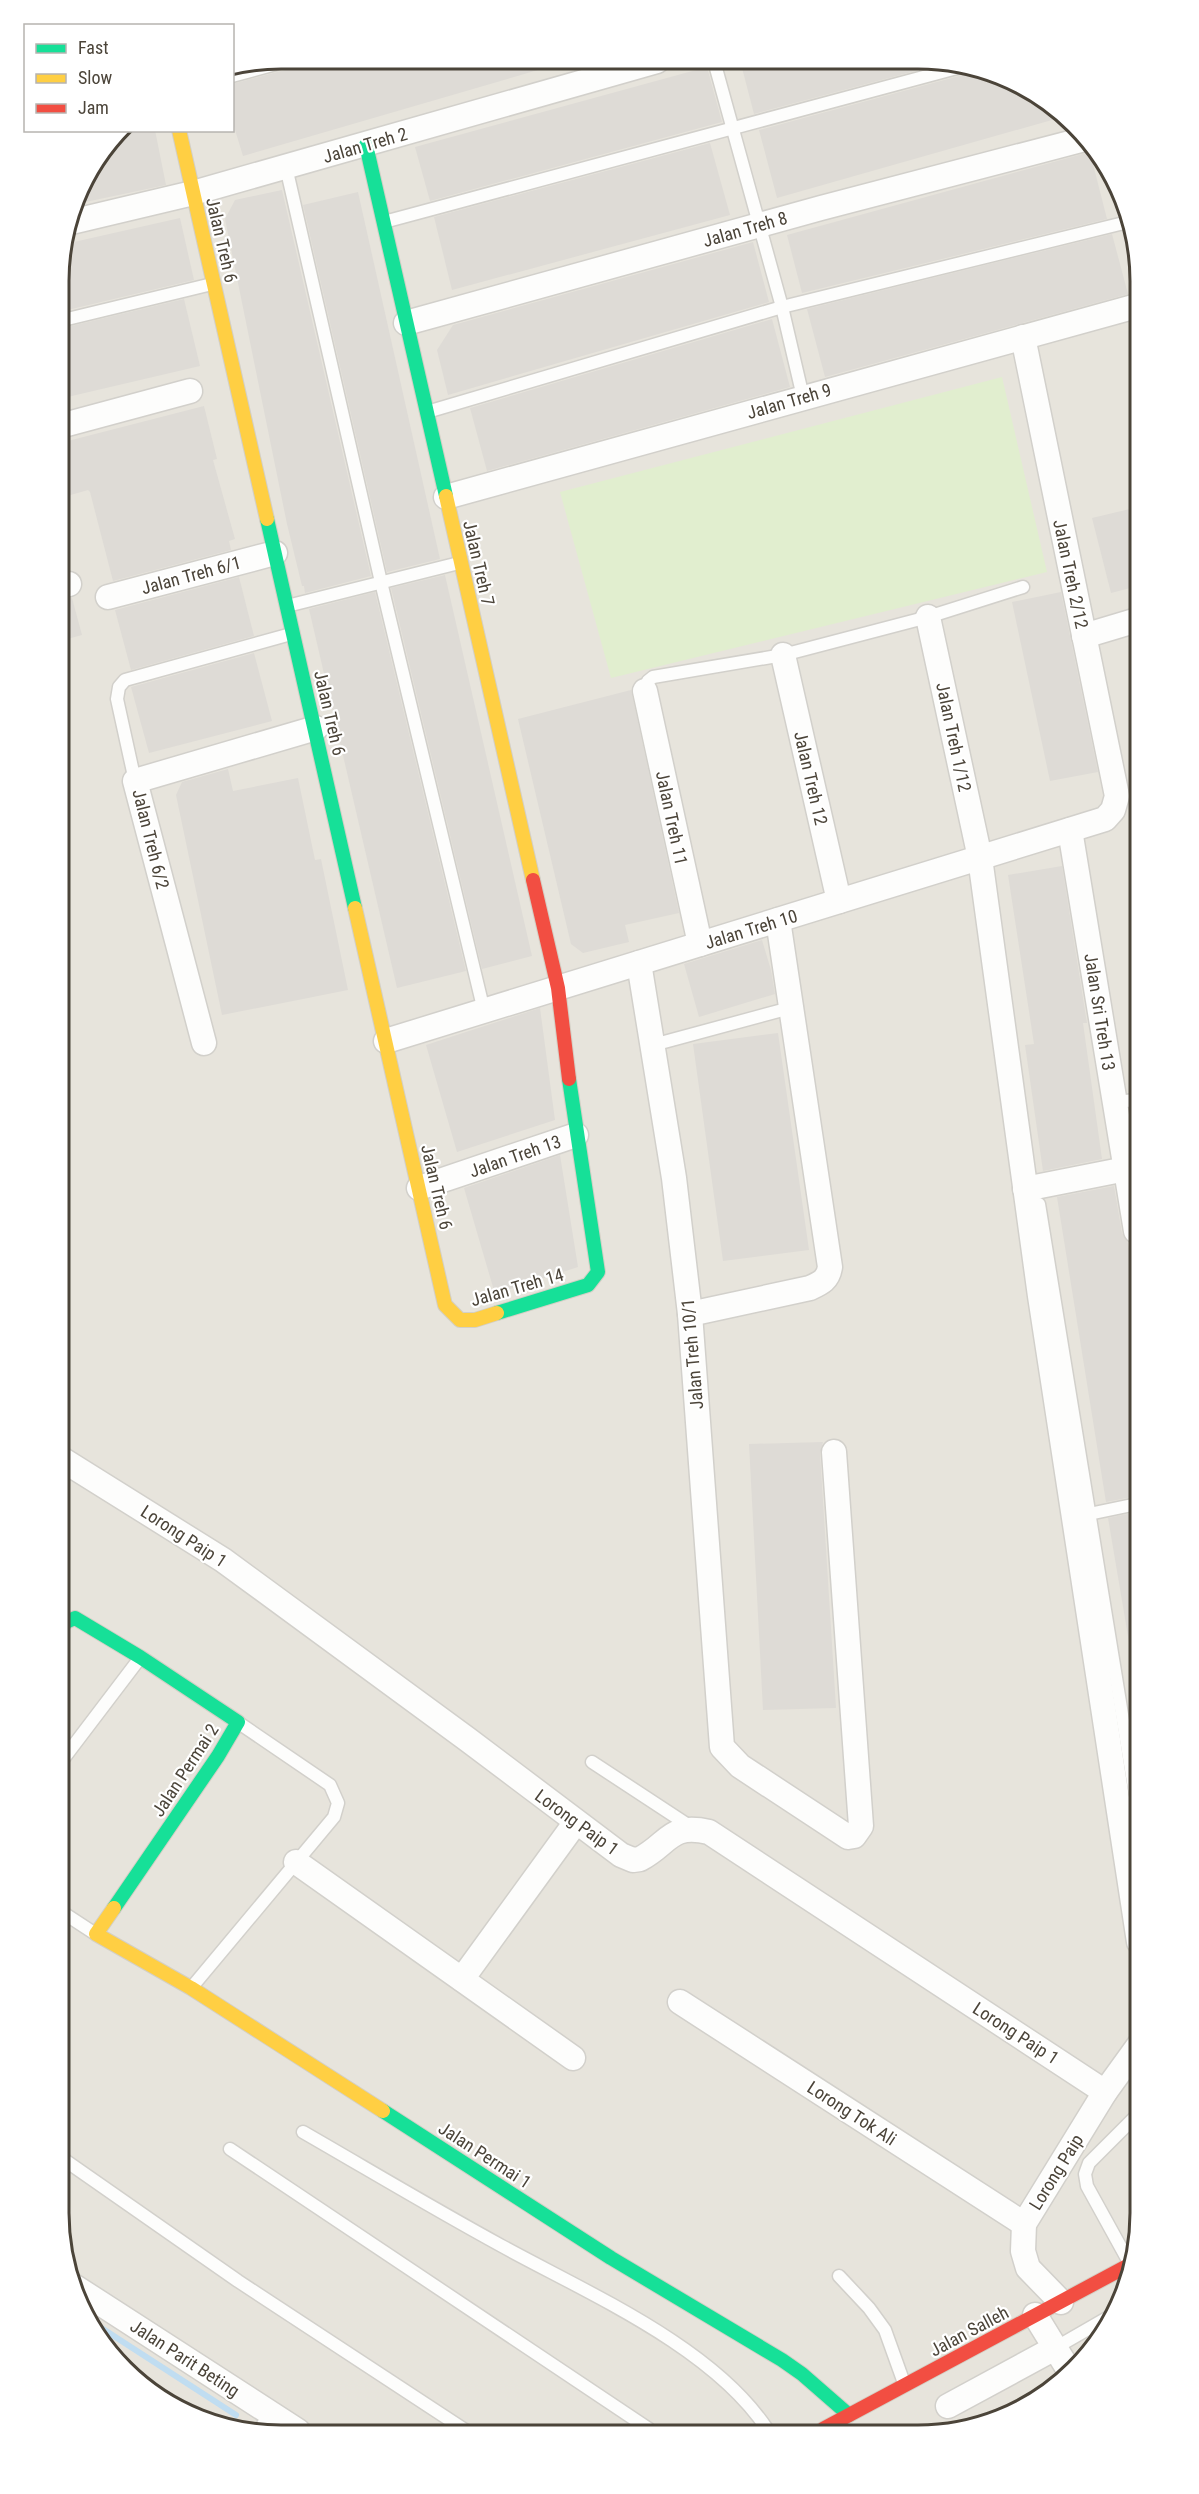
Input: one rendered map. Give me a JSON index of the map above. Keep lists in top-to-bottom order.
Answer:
{
  "streets": {
    "street": [
      "Jalan Treh 2",
      "Jalan Treh 8",
      "Jalan Treh 6",
      "Jalan Treh 9",
      "Jalan Treh 7",
      "Jalan Treh 2/12",
      "Jalan Treh 6/1",
      "Jalan Treh 1/12",
      "Jalan Treh 12",
      "Jalan Treh 11",
      "Jalan Treh 6/2",
      "Jalan Treh 10",
      "Jalan Sri Treh 13",
      "Jalan Treh 13",
      "Jalan Treh 14",
      "Jalan Treh 10/1",
      "Lorong Paip 1",
      "Jalan Permai 2",
      "Lorong Tok Ali",
      "Jalan Permai 1",
      "Lorong Paip",
      "Jalan Salleh",
      "Jalan Parit Beting"
    ]
  },
  "crossings": [
    ["Jalan Treh 2", "Jalan Treh 6"],
    ["Jalan Treh 2", "Jalan Treh 7"],
    ["Jalan Treh 8", "Jalan Treh 7"],
    ["Jalan Treh 6", "Jalan Treh 6/1"],
    ["Jalan Treh 6", "Jalan Treh 6/2"],
    ["Jalan Treh 6", "Jalan Treh 10"],
    ["Jalan Treh 6", "Jalan Treh 13"],
    ["Jalan Treh 6", "Jalan Treh 14"],
    ["Jalan Treh 9", "Jalan Treh 7"],
    ["Jalan Treh 9", "Jalan Treh 2/12"],
    ["Jalan Treh 7", "Jalan Treh 10"],
    ["Jalan Treh 7", "Jalan Treh 13"],
    ["Jalan Treh 7", "Jalan Treh 14"],
    ["Jalan Treh 2/12", "Jalan Treh 10"],
    ["Jalan Treh 1/12", "Jalan Treh 10"],
    ["Jalan Treh 12", "Jalan Treh 10"],
    ["Jalan Treh 11", "Jalan Treh 10"],
    ["Jalan Treh 10", "Jalan Sri Treh 13"],
    ["Jalan Treh 10", "Jalan Treh 10/1"],
    ["Lorong Paip 1", "Lorong Paip"],
    ["Jalan Permai 2", "Jalan Permai 1"],
    ["Lorong Tok Ali", "Lorong Paip"],
    ["Jalan Permai 1", "Jalan Salleh"],
    ["Lorong Paip", "Jalan Salleh"]
  ],
  "legend": ["Fast", "Slow", "Jam"]
}
